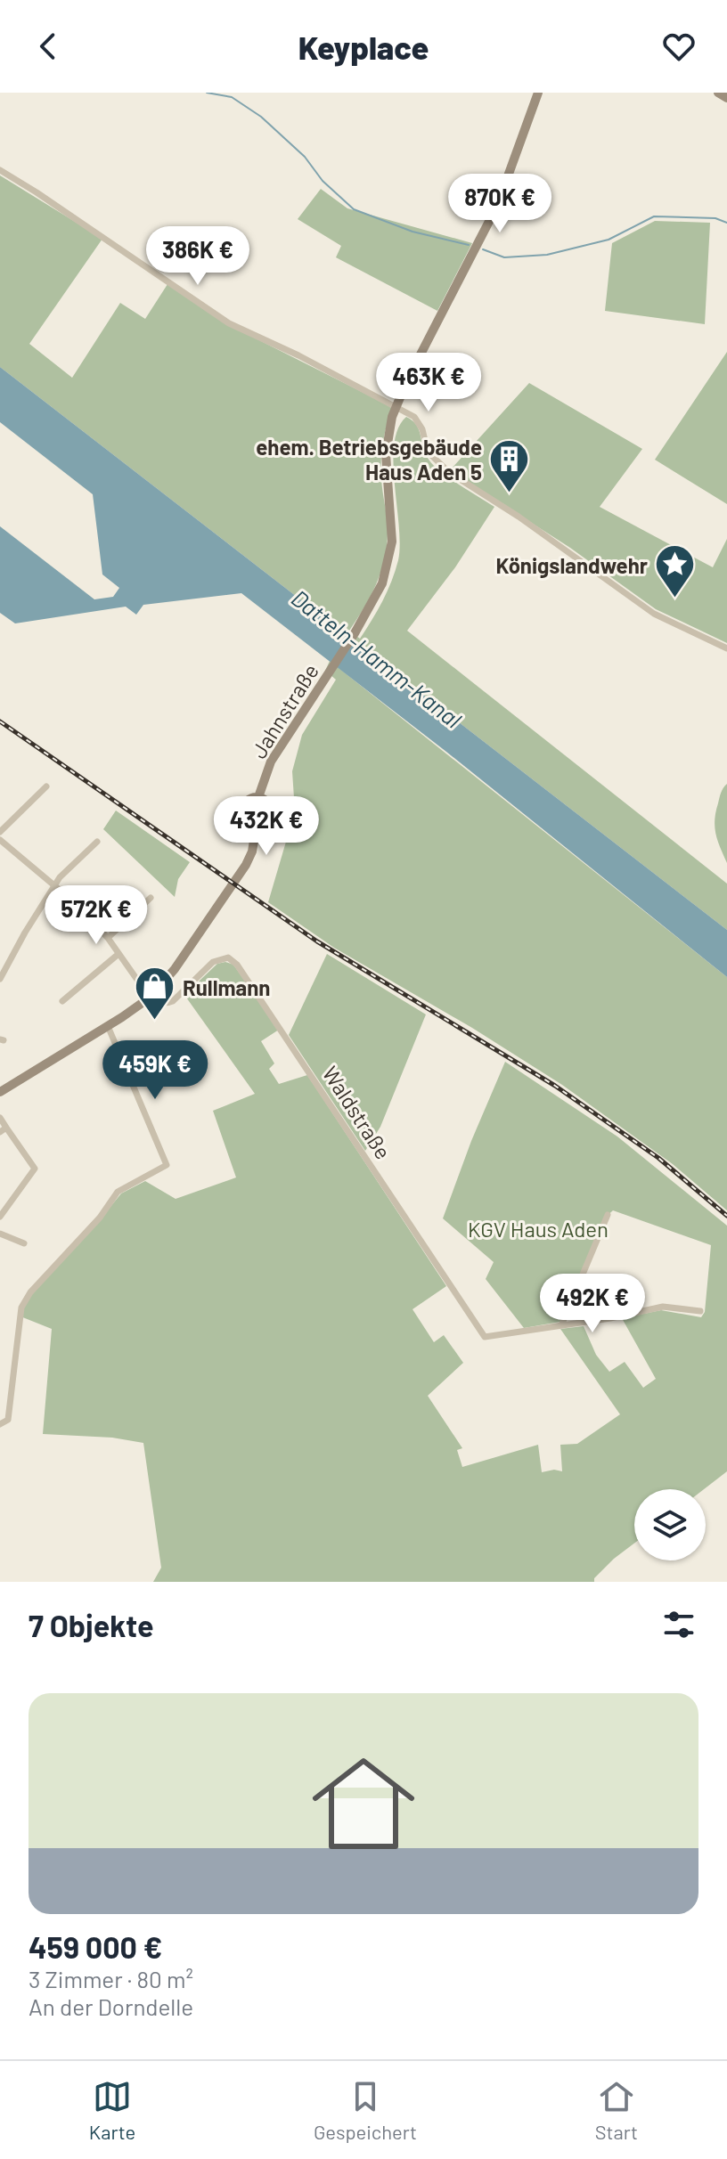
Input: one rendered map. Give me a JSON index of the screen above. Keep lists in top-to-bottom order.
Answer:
{
  "streets": {
    "main road": ["Jahnstraße"],
    "street": ["Waldstraße"]
  },
  "water": ["Datteln-Hamm-Kanal"],
  "parks": ["KGV Haus Aden"],
  "places": {
    "building": ["ehem. Betriebsgebäude Haus Aden 5"],
    "place": ["Königslandwehr"],
    "shop": ["Rullmann"]
  },
  "page": {
    "header": "Keyplace",
    "price": [
      "870K €",
      "386K €",
      "463K €",
      "432K €",
      "572K €",
      "459K €",
      "492K €"
    ],
    "heading": "7 Objekte",
    "list": [
      {
        "name": "459 000 €",
        "note": "3 Zimmer · 80 m² · An der Dorndelle"
      }
    ],
    "tabs": ["Karte", "Gespeichert", "Start"]
  }
}
